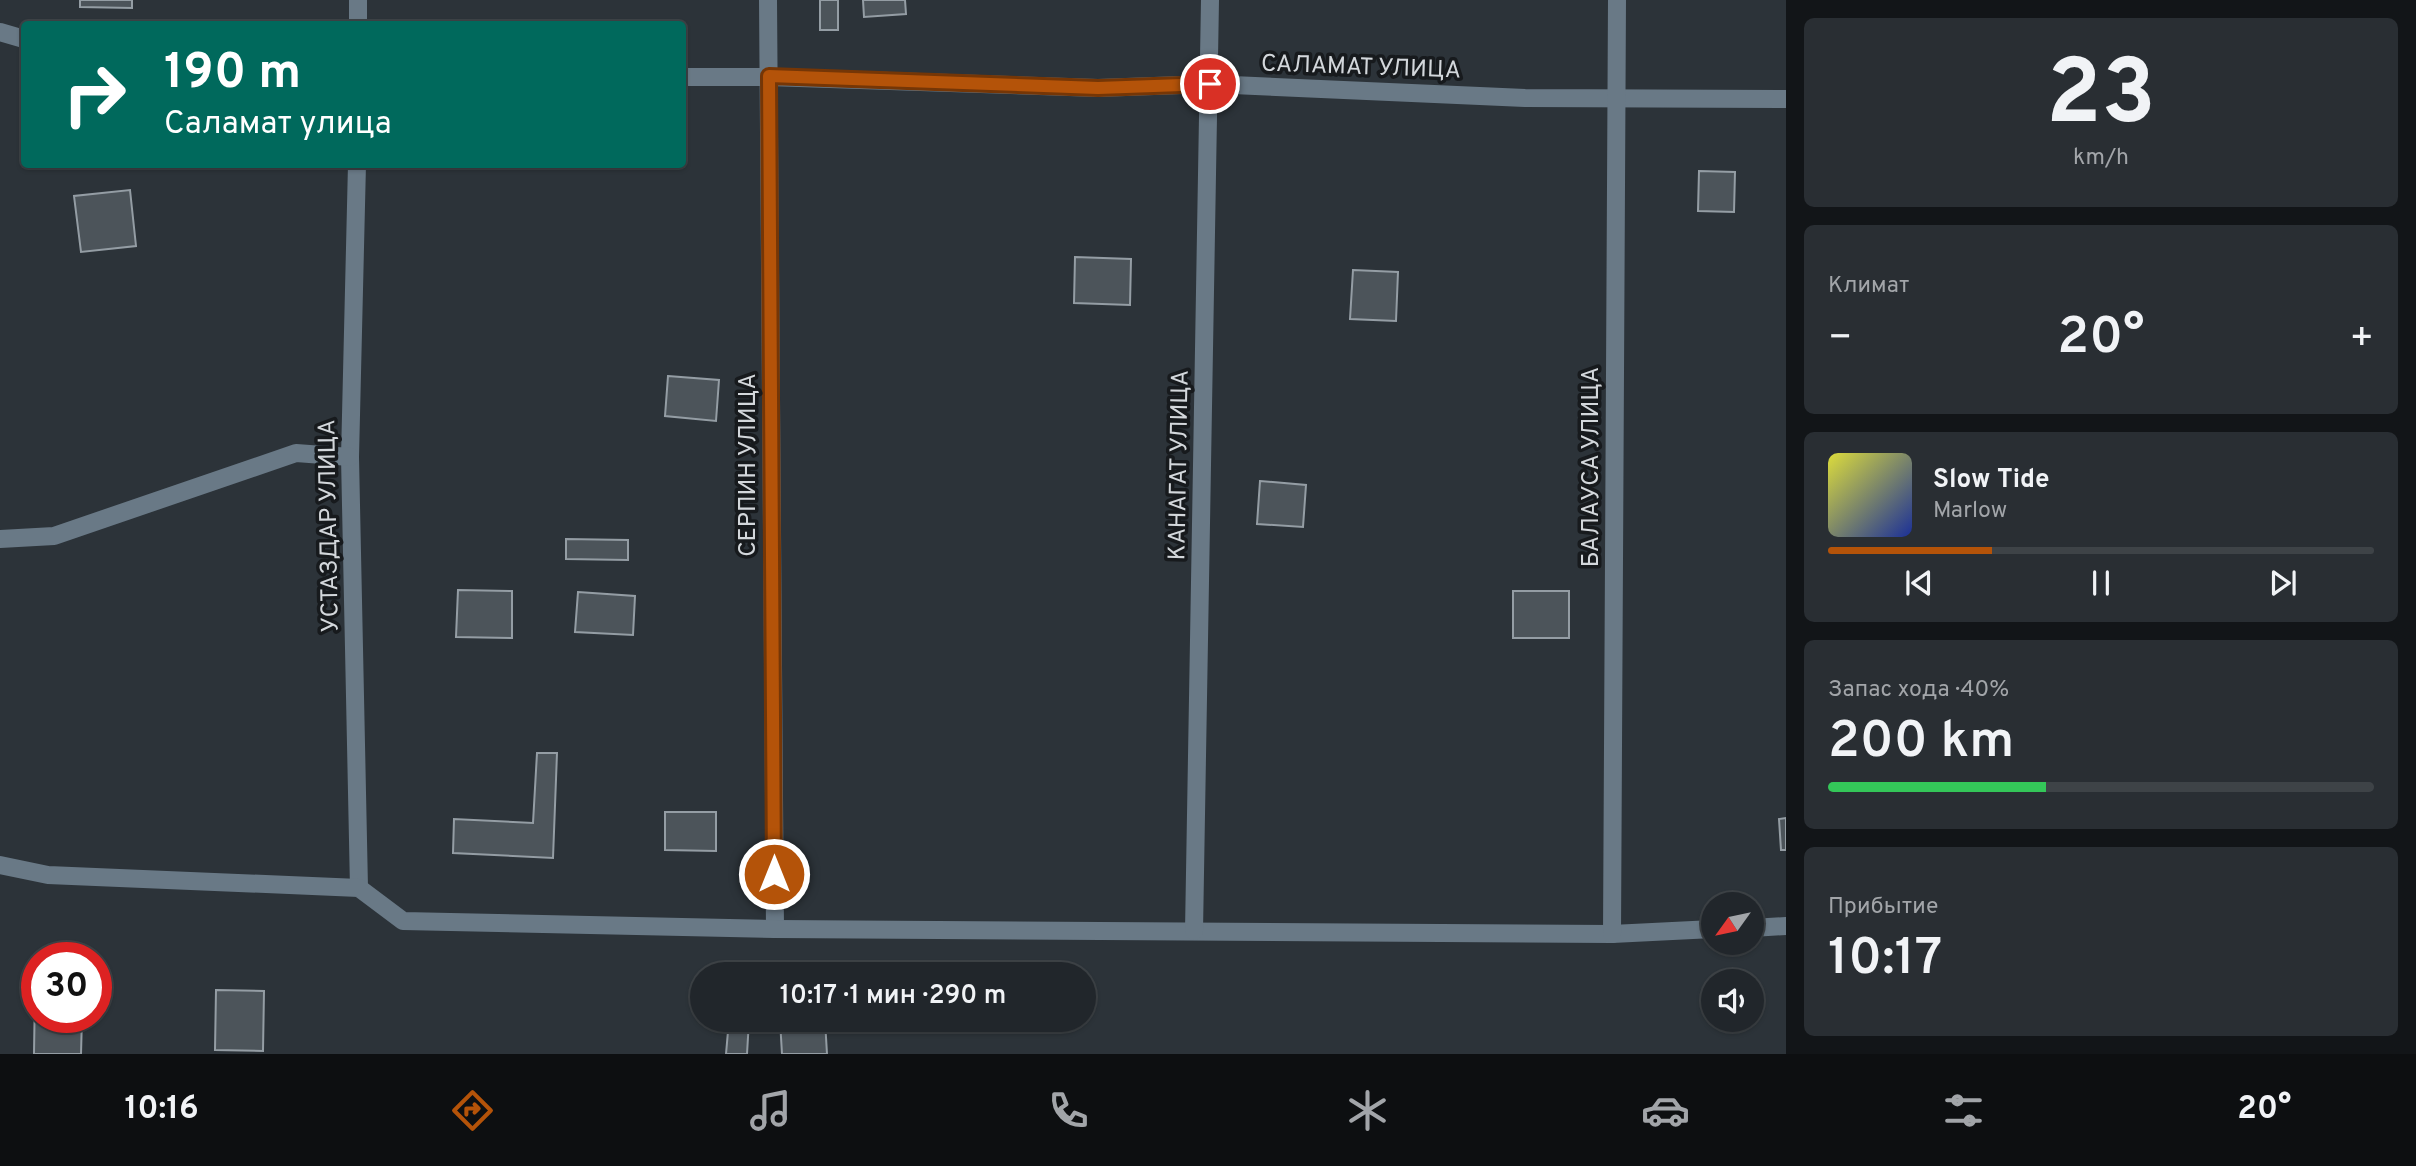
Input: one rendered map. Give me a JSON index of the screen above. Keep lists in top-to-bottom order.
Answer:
{
  "streets": {
    "street": [
      "САЛАМАТ УЛИЦА",
      "СЕРПИН УЛИЦА",
      "КАНАГАТ УЛИЦА",
      "БАЛАУСА УЛИЦА",
      "УСТАЗДАР УЛИЦА"
    ]
  },
  "crossings": [
    ["САЛАМАТ УЛИЦА", "СЕРПИН УЛИЦА"],
    ["САЛАМАТ УЛИЦА", "КАНАГАТ УЛИЦА"],
    ["САЛАМАТ УЛИЦА", "БАЛАУСА УЛИЦА"]
  ],
  "north": "bottom left",
  "page": {
    "tile": [
      ["23", "km/h"],
      "Климат",
      ["Запас хода · 40%", "200 km"],
      ["Прибытие", "10:17"]
    ],
    "turn": ["190 m", "Саламат улица"],
    "heat": ["−", "20°", "+"],
    "song": ["Slow Tide", "Marlow"],
    "limit": "30",
    "trip": "10:17 · 1 мин · 290 m",
    "tabs": ["10:16", "20°"]
  }
}
